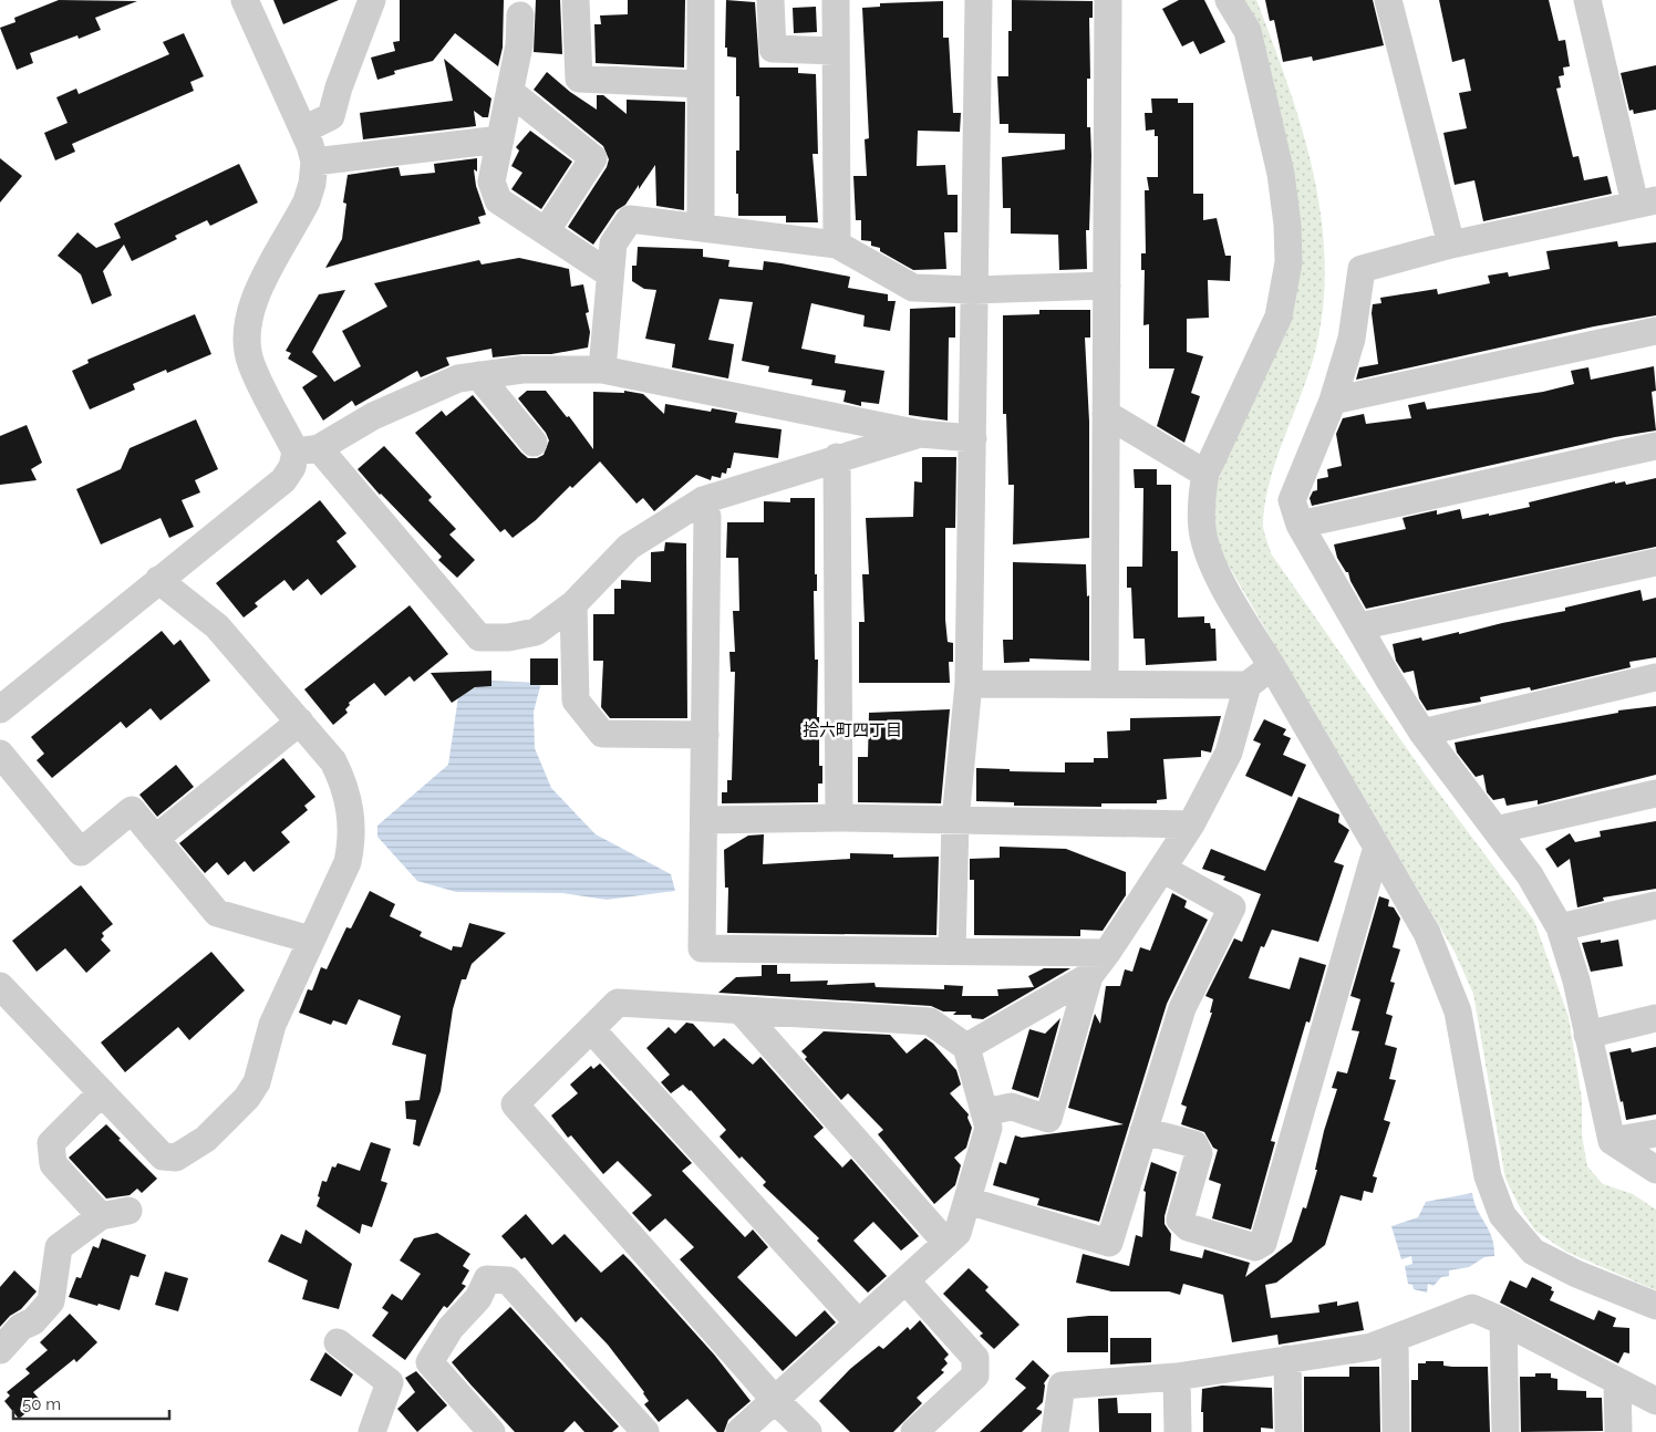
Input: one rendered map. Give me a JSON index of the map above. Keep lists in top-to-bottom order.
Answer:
{
  "districts": ["拾六町四丁目"],
  "scale_bar": "50 m"
}
